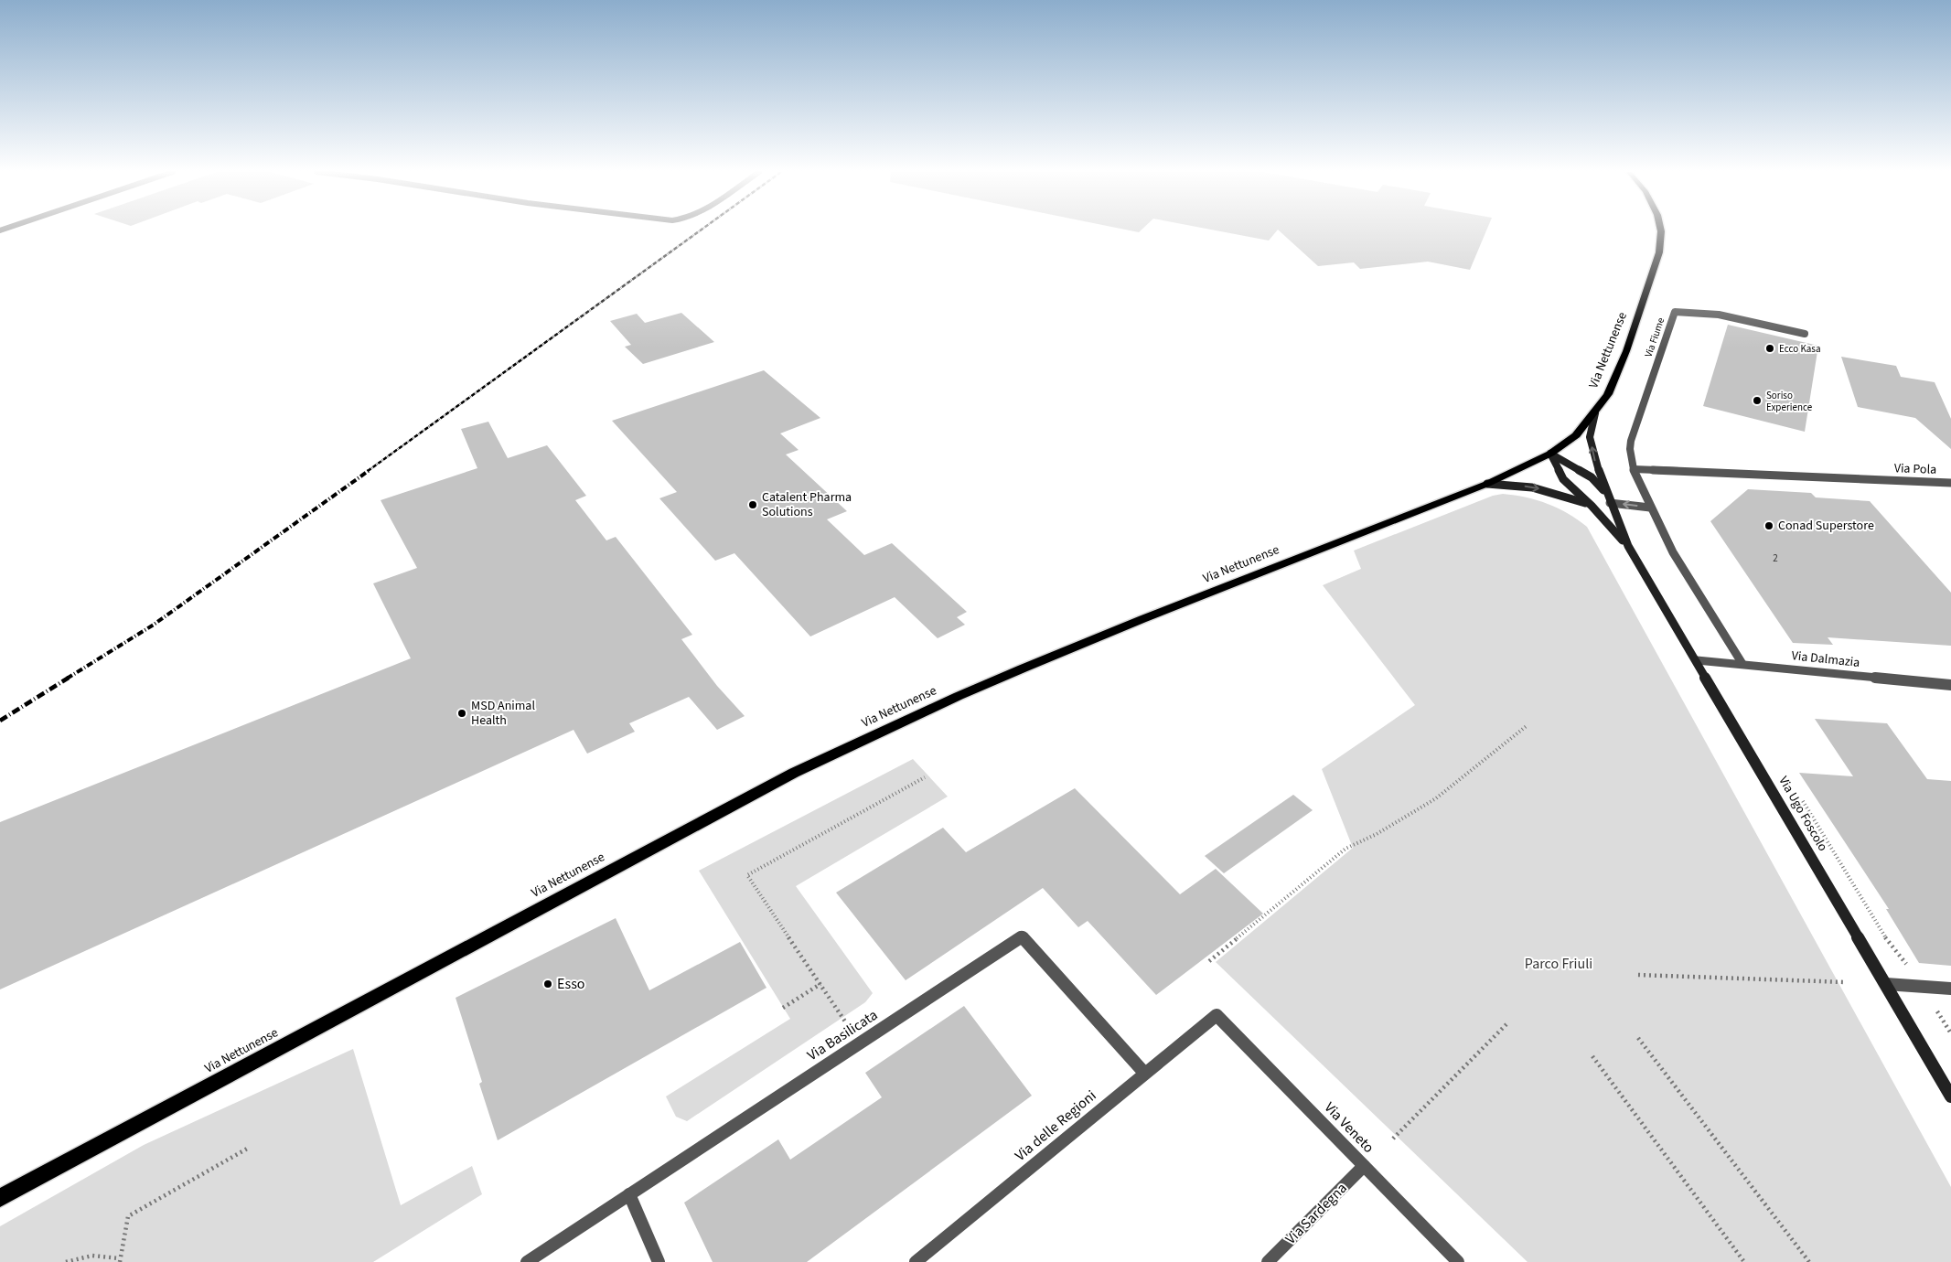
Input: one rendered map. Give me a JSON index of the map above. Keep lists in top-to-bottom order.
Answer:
{
  "streets": {
    "main road": ["Via Nettunense"],
    "street": [
      "Via Fiume",
      "Via Pola",
      "Via Dalmazia",
      "Via Ugo Foscolo",
      "Via Basilicata",
      "Via delle Regioni",
      "Via Veneto",
      "Via Sardegna"
    ]
  },
  "crossings": [
    ["Via Fiume", "Via Pola"],
    ["Via Fiume", "Via Dalmazia"],
    ["Via Nettunense", "Via Ugo Foscolo"],
    ["Via Dalmazia", "Via Ugo Foscolo"],
    ["Via Basilicata", "Via delle Regioni"],
    ["Via delle Regioni", "Via Veneto"],
    ["Via Veneto", "Via Sardegna"]
  ],
  "parks": ["Parco Friuli"],
  "places": [
    "Ecco Kasa",
    "Soriso Experience",
    "Catalent Pharma Solutions",
    "Conad Superstore",
    "MSD Animal Health",
    "Esso"
  ],
  "house_numbers": ["2"]
}
